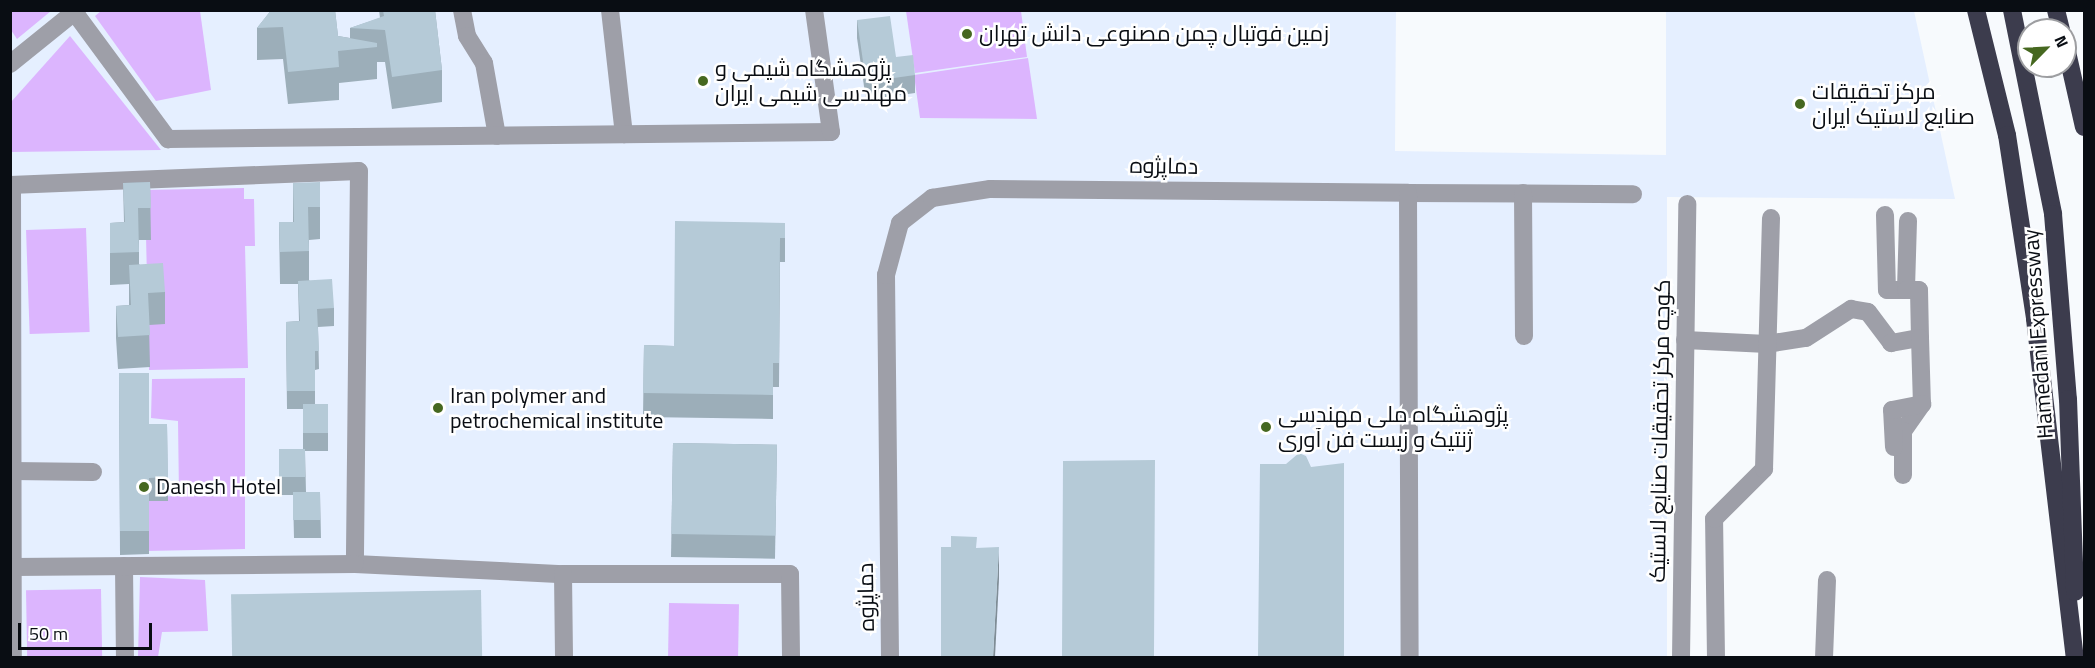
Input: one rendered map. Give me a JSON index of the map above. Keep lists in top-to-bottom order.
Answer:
{
  "streets": {
    "highway": ["Hamedani Expressway"],
    "street": ["دماپژوه", "کوچه مرکز تحقیقات صنایع لاستیک"]
  },
  "places": [
    "زمین فوتبال چمن مصنوعی دانش تهران",
    "پژوهشگاه شیمی و مهندسی شیمی ایران",
    "مرکز تحقیقات صنایع لاستیک ایران",
    "Iran polymer and petrochemical institute",
    "پژوهشگاه ملی مهندسی ژنتیک و زیست فن آوری",
    "Danesh Hotel"
  ],
  "scale_bar": "50 m",
  "north": "top right"
}
